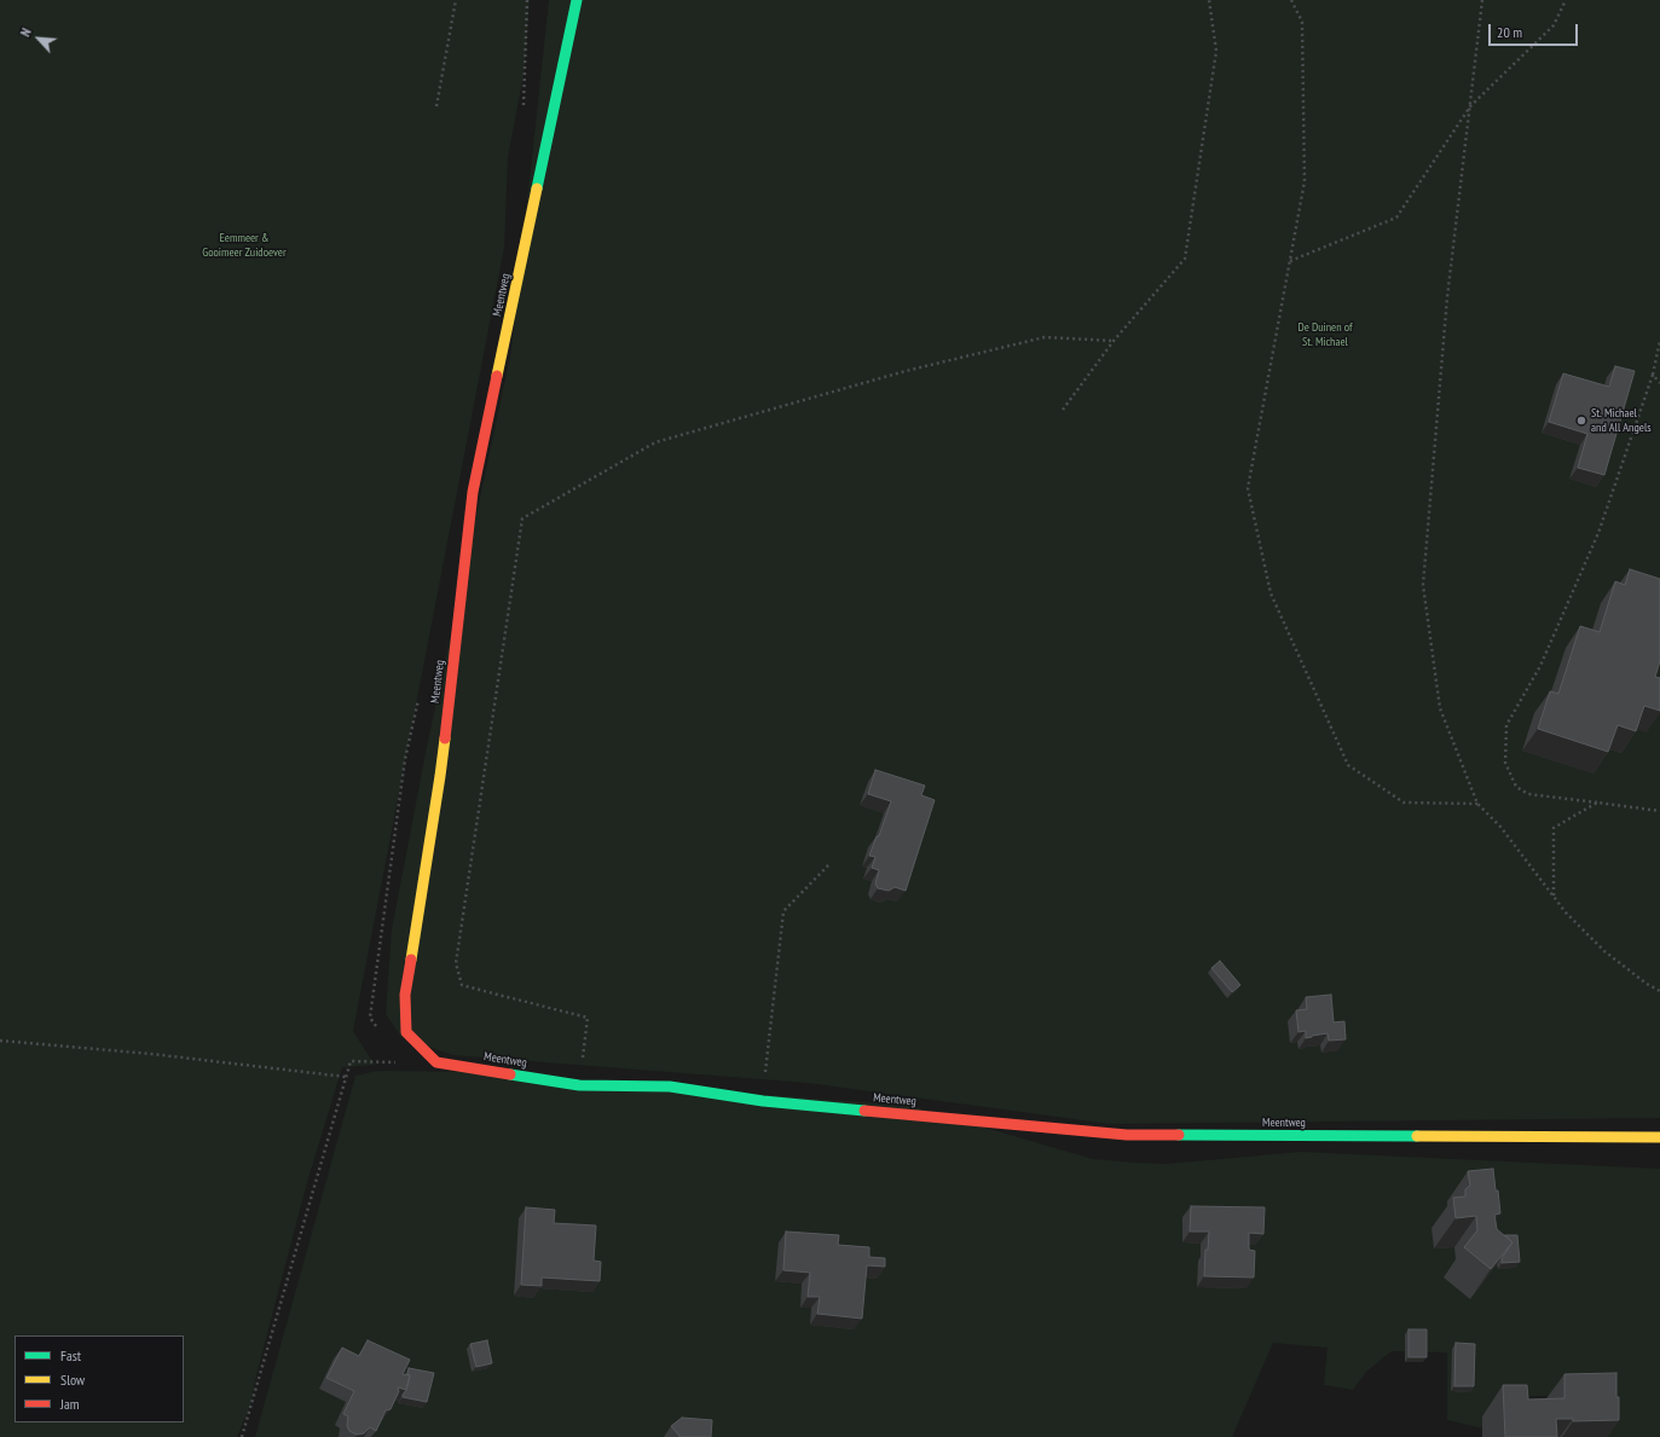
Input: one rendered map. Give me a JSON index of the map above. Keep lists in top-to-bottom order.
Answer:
{
  "streets": {
    "street": ["Meentweg"]
  },
  "parks": ["Eemmeer & Gooimeer Zuidoever", "De Duinen of St. Michael"],
  "places": ["St. Michael and All Angels"],
  "legend": ["Fast", "Slow", "Jam"],
  "scale_bar": "20 m",
  "north": "top left"
}
